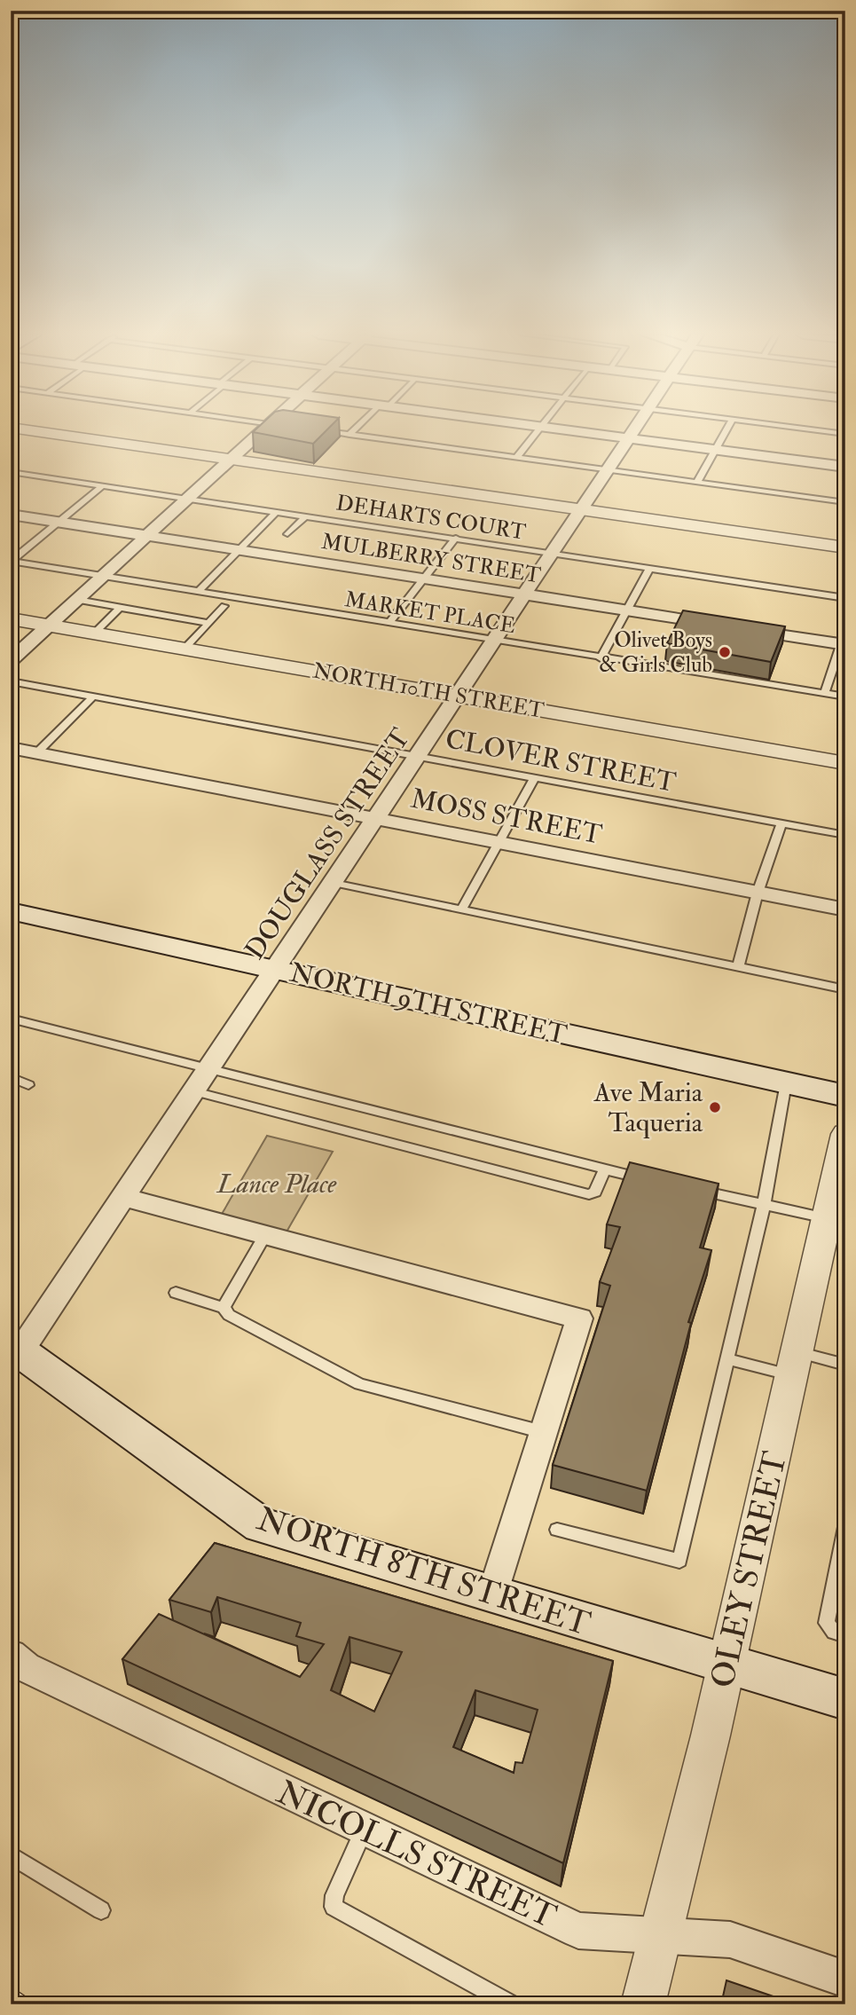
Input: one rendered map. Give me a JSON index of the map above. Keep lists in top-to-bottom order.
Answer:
{
  "streets": {
    "main road": ["NORTH 9TH STREET", "NORTH 8TH STREET"],
    "street": [
      "MULBERRY STREET",
      "NORTH 10TH STREET",
      "MOSS STREET",
      "DOUGLASS STREET",
      "OLEY STREET",
      "NICOLLS STREET"
    ],
    "lane": ["DEHARTS COURT", "MARKET PLACE", "CLOVER STREET"]
  },
  "crossings": [
    ["DEHARTS COURT", "DOUGLASS STREET"],
    ["MULBERRY STREET", "DOUGLASS STREET"],
    ["MARKET PLACE", "DOUGLASS STREET"],
    ["NORTH 10TH STREET", "DOUGLASS STREET"],
    ["CLOVER STREET", "DOUGLASS STREET"],
    ["MOSS STREET", "DOUGLASS STREET"],
    ["DOUGLASS STREET", "NORTH 9TH STREET"],
    ["DOUGLASS STREET", "NORTH 8TH STREET"],
    ["OLEY STREET", "NORTH 8TH STREET"],
    ["OLEY STREET", "NICOLLS STREET"]
  ],
  "parks": ["Lance Place"],
  "places": ["Olivet Boys & Girls Club", "Ave Maria Taqueria"]
}
